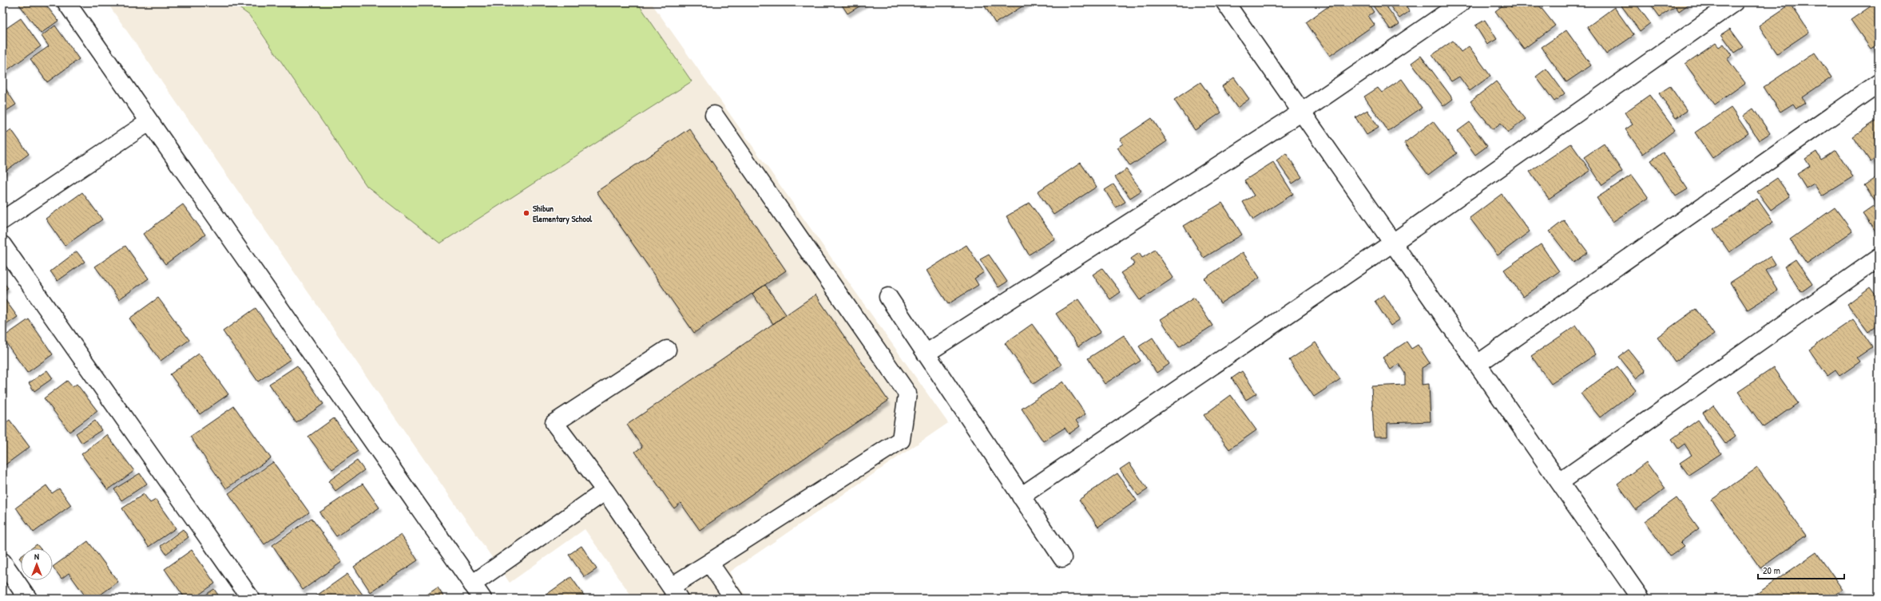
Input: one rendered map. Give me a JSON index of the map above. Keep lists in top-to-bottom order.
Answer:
{
  "places": ["Shibun Elementary School"],
  "scale_bar": "20 m",
  "north": "top"
}
